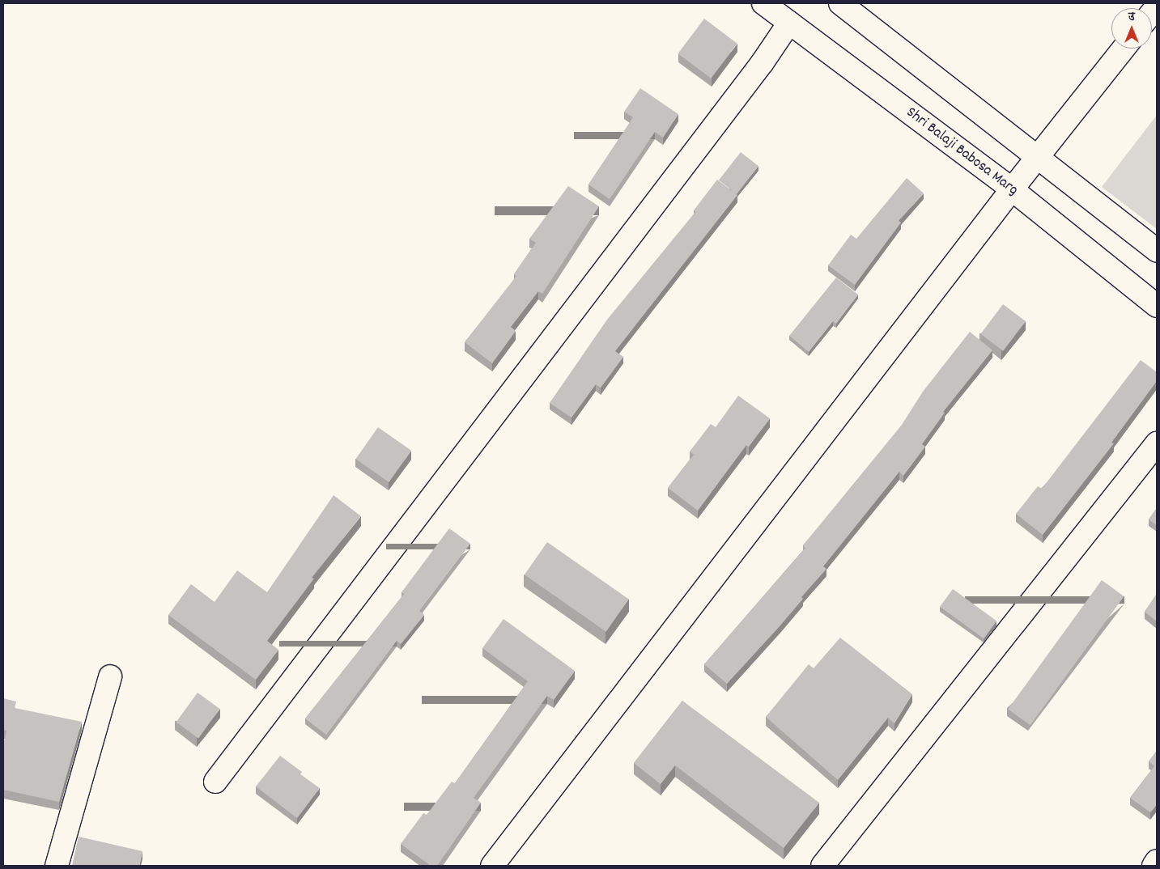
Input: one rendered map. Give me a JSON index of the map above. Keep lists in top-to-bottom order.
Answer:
{
  "streets": {
    "street": ["Shri Balaji Babosa Marg"]
  },
  "north": "top"
}
